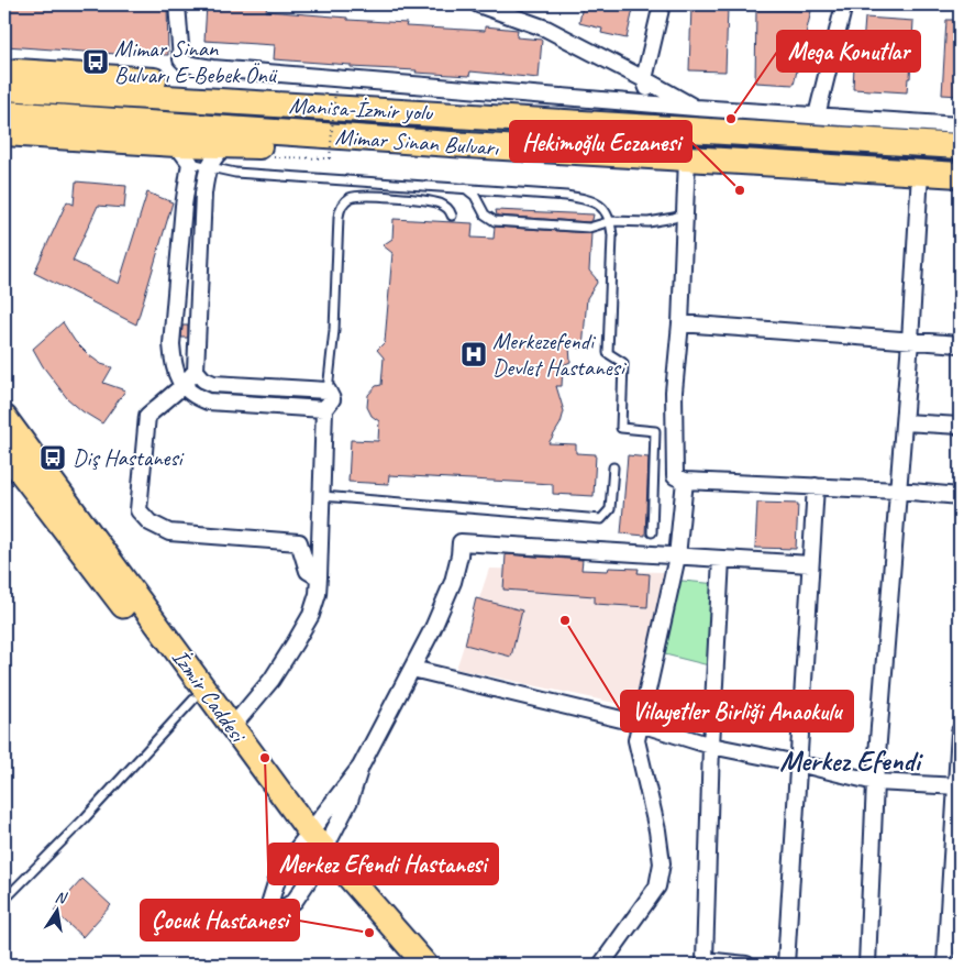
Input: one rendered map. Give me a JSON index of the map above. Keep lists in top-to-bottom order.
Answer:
{
  "streets": {
    "highway": ["Manisa-İzmir yolu", "Mimar Sinan Bulvarı"],
    "main road": ["İzmir Caddesi"]
  },
  "crossings": [
    ["Manisa-İzmir yolu", "Mimar Sinan Bulvarı"]
  ],
  "districts": ["Merkez Efendi"],
  "places": {
    "bus stop": ["Mimar Sinan Bulvarı E-Bebek Önü", "Diş Hastanesi"],
    "other": [
      "Mega Konutlar",
      "Hekimoğlu Eczanesi",
      "Vilayetler Birliği Anaokulu",
      "Merkez Efendi Hastanesi",
      "Çocuk Hastanesi"
    ],
    "hospital": ["Merkezefendi Devlet Hastanesi"]
  },
  "north": "top"
}
